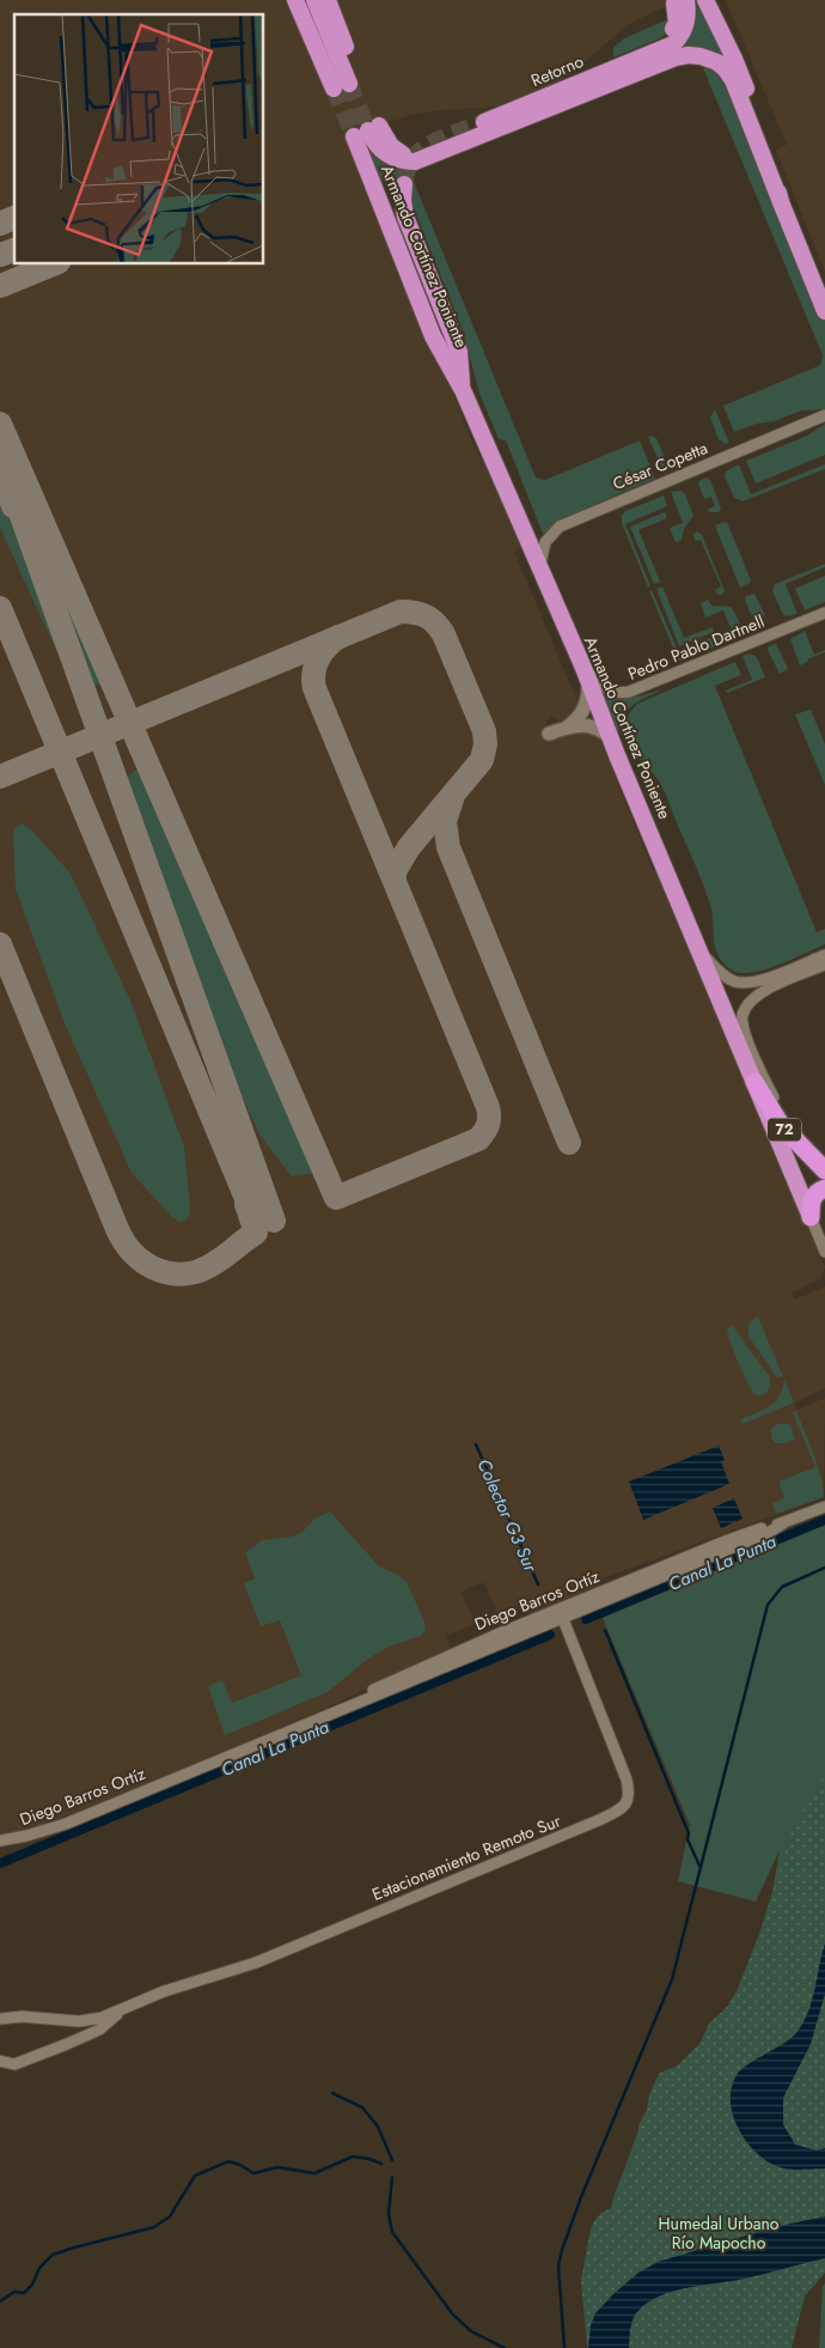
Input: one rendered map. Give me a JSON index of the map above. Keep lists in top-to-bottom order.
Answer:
{
  "streets": {
    "highway": ["Retorno", "Armando Cortínez Poniente", "72"],
    "street": [
      "César Copetta",
      "Pedro Pablo Dartnell",
      "Diego Barros Ortíz",
      "Estacionamiento Remoto Sur"
    ]
  },
  "crossings": [
    ["Armando Cortínez Poniente", "César Copetta"],
    ["Armando Cortínez Poniente", "Pedro Pablo Dartnell"],
    ["Armando Cortínez Poniente", "72"],
    ["Diego Barros Ortíz", "Estacionamiento Remoto Sur"]
  ],
  "water": ["Colector G3 Sur", "Canal La Punta"],
  "parks": ["Humedal Urbano Río Mapocho"]
}
